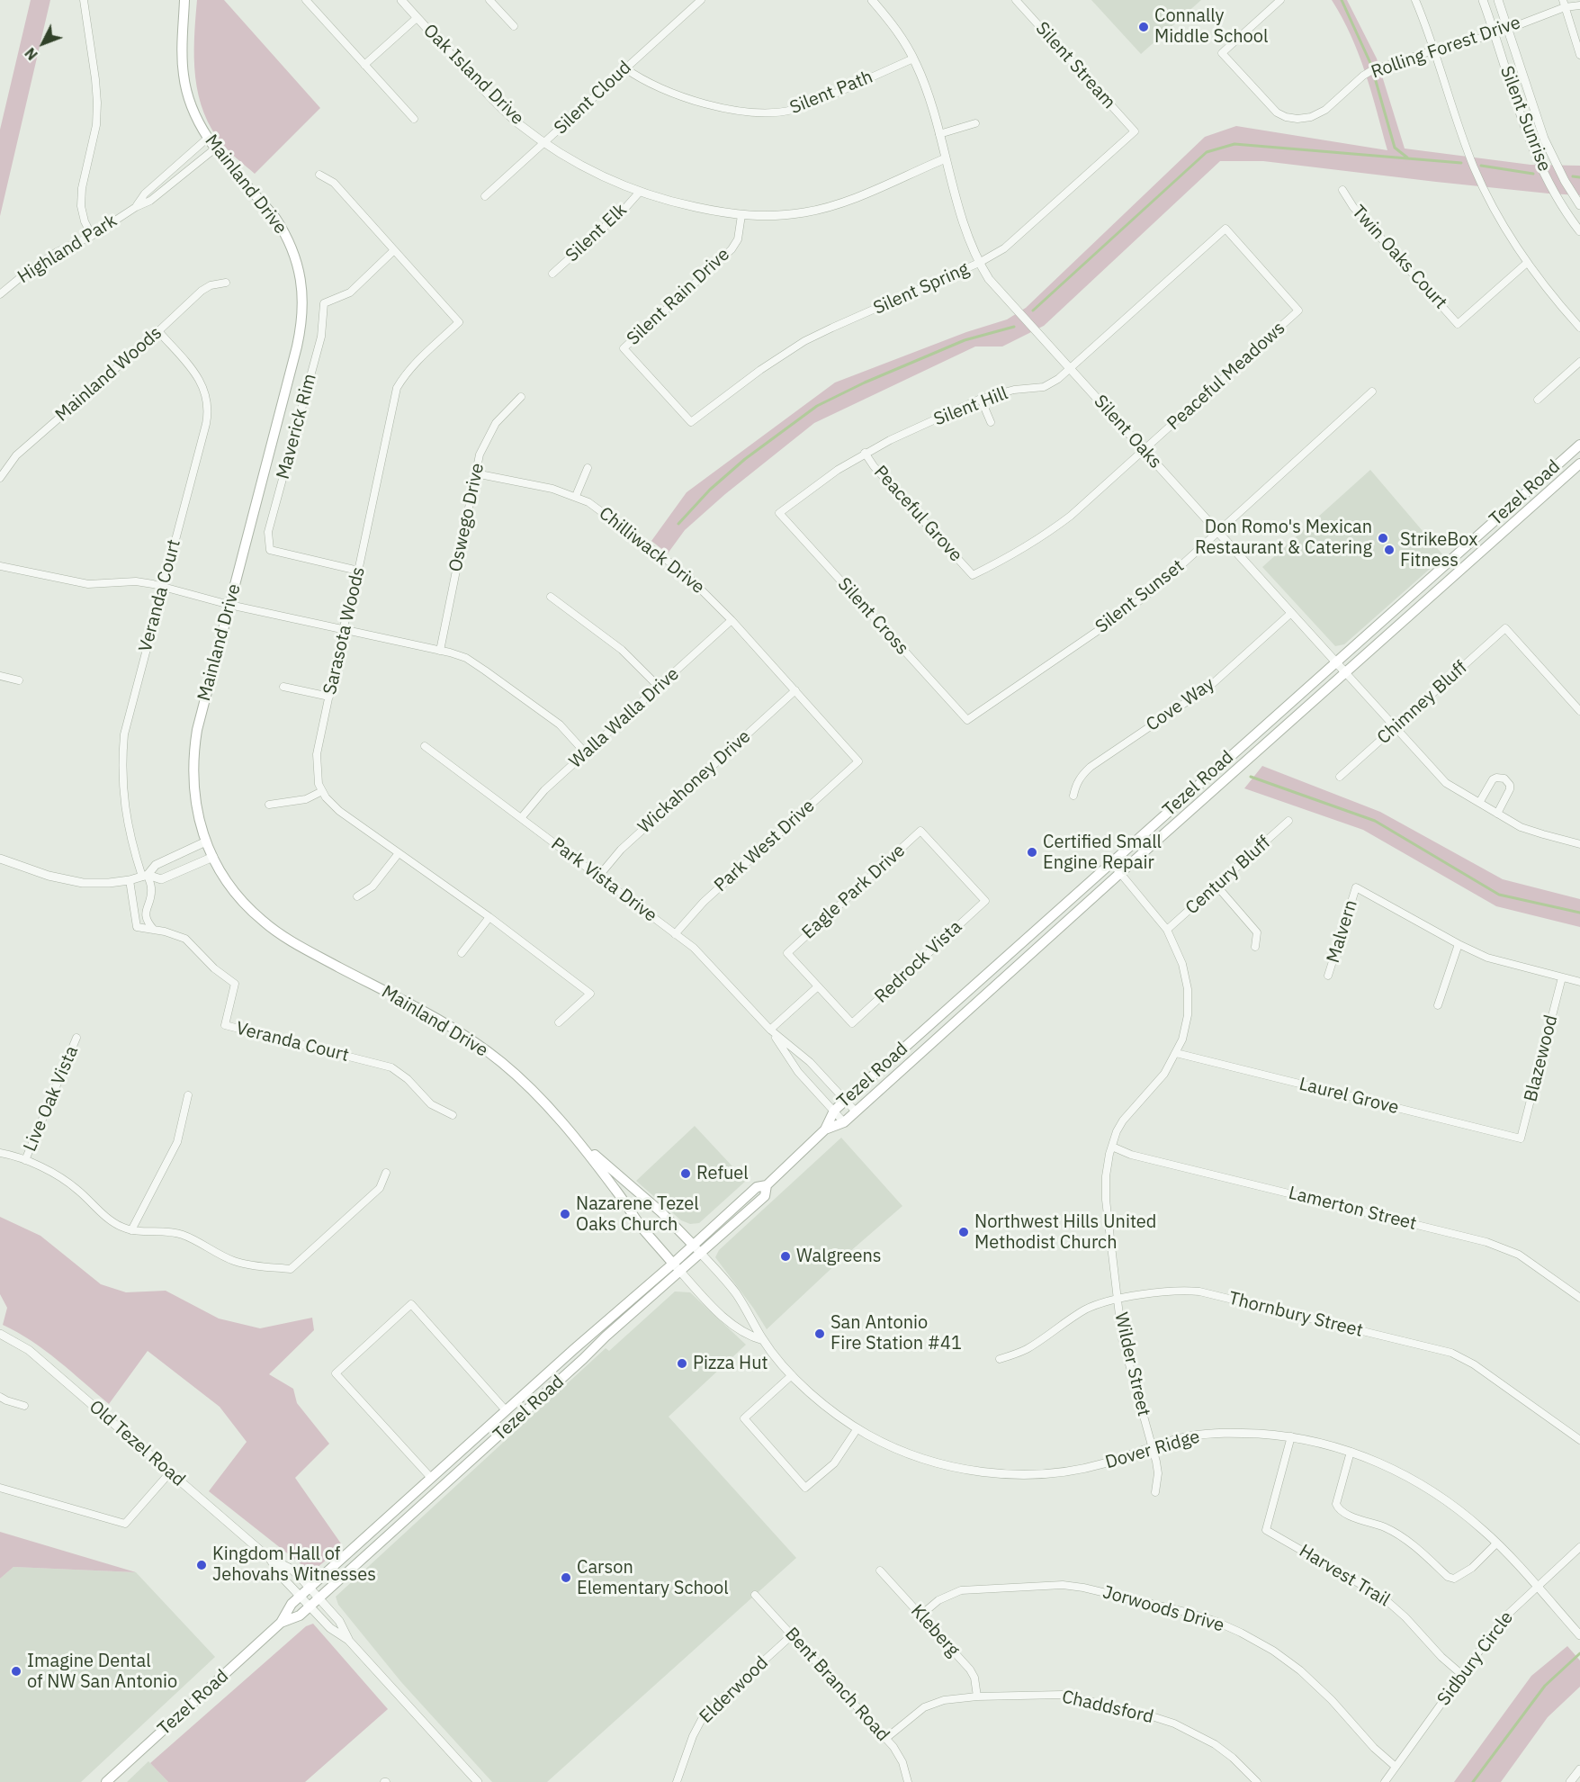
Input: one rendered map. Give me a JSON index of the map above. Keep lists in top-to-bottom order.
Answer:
{
  "streets": {
    "main road": ["Mainland Drive", "Tezel Road"],
    "street": [
      "Rolling Forest Drive",
      "Silent Stream",
      "Oak Island Drive",
      "Silent Path",
      "Silent Cloud",
      "Silent Sunrise",
      "Silent Elk",
      "Highland Park",
      "Twin Oaks Court",
      "Silent Spring",
      "Silent Rain Drive",
      "Mainland Woods",
      "Peaceful Meadows",
      "Silent Hill",
      "Maverick Rim",
      "Silent Oaks",
      "Peaceful Grove",
      "Oswego Drive",
      "Chilliwack Drive",
      "Veranda Court",
      "Silent Sunset",
      "Silent Cross",
      "Sarasota Woods",
      "Chimney Bluff",
      "Cove Way",
      "Walla Walla Drive",
      "Wickahoney Drive",
      "Park West Drive",
      "Century Bluff",
      "Park Vista Drive",
      "Eagle Park Drive",
      "Malvern",
      "Redrock Vista",
      "Blazewood",
      "Laurel Grove",
      "Live Oak Vista",
      "Lamerton Street",
      "Thornbury Street",
      "Wilder Street",
      "Old Tezel Road",
      "Dover Ridge",
      "Harvest Trail",
      "Jorwoods Drive",
      "Kleberg",
      "Sidbury Circle",
      "Bent Branch Road",
      "Elderwood",
      "Chaddsford"
    ]
  },
  "crossings": [
    ["Rolling Forest Drive", "Silent Sunrise"],
    ["Silent Stream", "Silent Spring"],
    ["Oak Island Drive", "Silent Cloud"],
    ["Oak Island Drive", "Silent Elk"],
    ["Oak Island Drive", "Silent Rain Drive"],
    ["Oak Island Drive", "Silent Oaks"],
    ["Silent Path", "Silent Cloud"],
    ["Silent Path", "Silent Oaks"],
    ["Mainland Drive", "Highland Park"],
    ["Mainland Drive", "Tezel Road"],
    ["Mainland Drive", "Dover Ridge"],
    ["Silent Spring", "Silent Rain Drive"],
    ["Silent Spring", "Silent Oaks"],
    ["Mainland Woods", "Veranda Court"],
    ["Peaceful Meadows", "Silent Hill"],
    ["Peaceful Meadows", "Silent Oaks"],
    ["Peaceful Meadows", "Peaceful Grove"],
    ["Silent Hill", "Silent Oaks"],
    ["Silent Hill", "Peaceful Grove"],
    ["Silent Hill", "Silent Cross"],
    ["Maverick Rim", "Sarasota Woods"],
    ["Silent Oaks", "Tezel Road"],
    ["Silent Oaks", "Silent Sunset"],
    ["Silent Oaks", "Chimney Bluff"],
    ["Silent Oaks", "Cove Way"],
    ["Tezel Road", "Park Vista Drive"],
    ["Tezel Road", "Wilder Street"],
    ["Tezel Road", "Old Tezel Road"],
    ["Tezel Road", "Dover Ridge"],
    ["Oswego Drive", "Chilliwack Drive"],
    ["Chilliwack Drive", "Walla Walla Drive"],
    ["Chilliwack Drive", "Wickahoney Drive"],
    ["Chilliwack Drive", "Park West Drive"],
    ["Silent Sunset", "Silent Cross"],
    ["Walla Walla Drive", "Park Vista Drive"],
    ["Wickahoney Drive", "Park Vista Drive"],
    ["Park West Drive", "Park Vista Drive"],
    ["Century Bluff", "Wilder Street"],
    ["Eagle Park Drive", "Redrock Vista"],
    ["Blazewood", "Laurel Grove"],
    ["Laurel Grove", "Wilder Street"],
    ["Lamerton Street", "Wilder Street"],
    ["Thornbury Street", "Wilder Street"],
    ["Wilder Street", "Dover Ridge"],
    ["Dover Ridge", "Harvest Trail"],
    ["Dover Ridge", "Sidbury Circle"],
    ["Harvest Trail", "Sidbury Circle"],
    ["Jorwoods Drive", "Kleberg"],
    ["Jorwoods Drive", "Sidbury Circle"],
    ["Kleberg", "Chaddsford"],
    ["Bent Branch Road", "Elderwood"],
    ["Bent Branch Road", "Chaddsford"]
  ],
  "places": [
    "Connally Middle School",
    "Don Romo's Mexican Restaurant & Catering",
    "StrikeBox Fitness",
    "Certified Small Engine Repair",
    "Refuel",
    "Nazarene Tezel Oaks Church",
    "Northwest Hills United Methodist Church",
    "Walgreens",
    "San Antonio Fire Station #41",
    "Pizza Hut",
    "Kingdom Hall of Jehovahs Witnesses",
    "Carson Elementary School",
    "Imagine Dental of NW San Antonio"
  ],
  "north": "bottom left"
}
